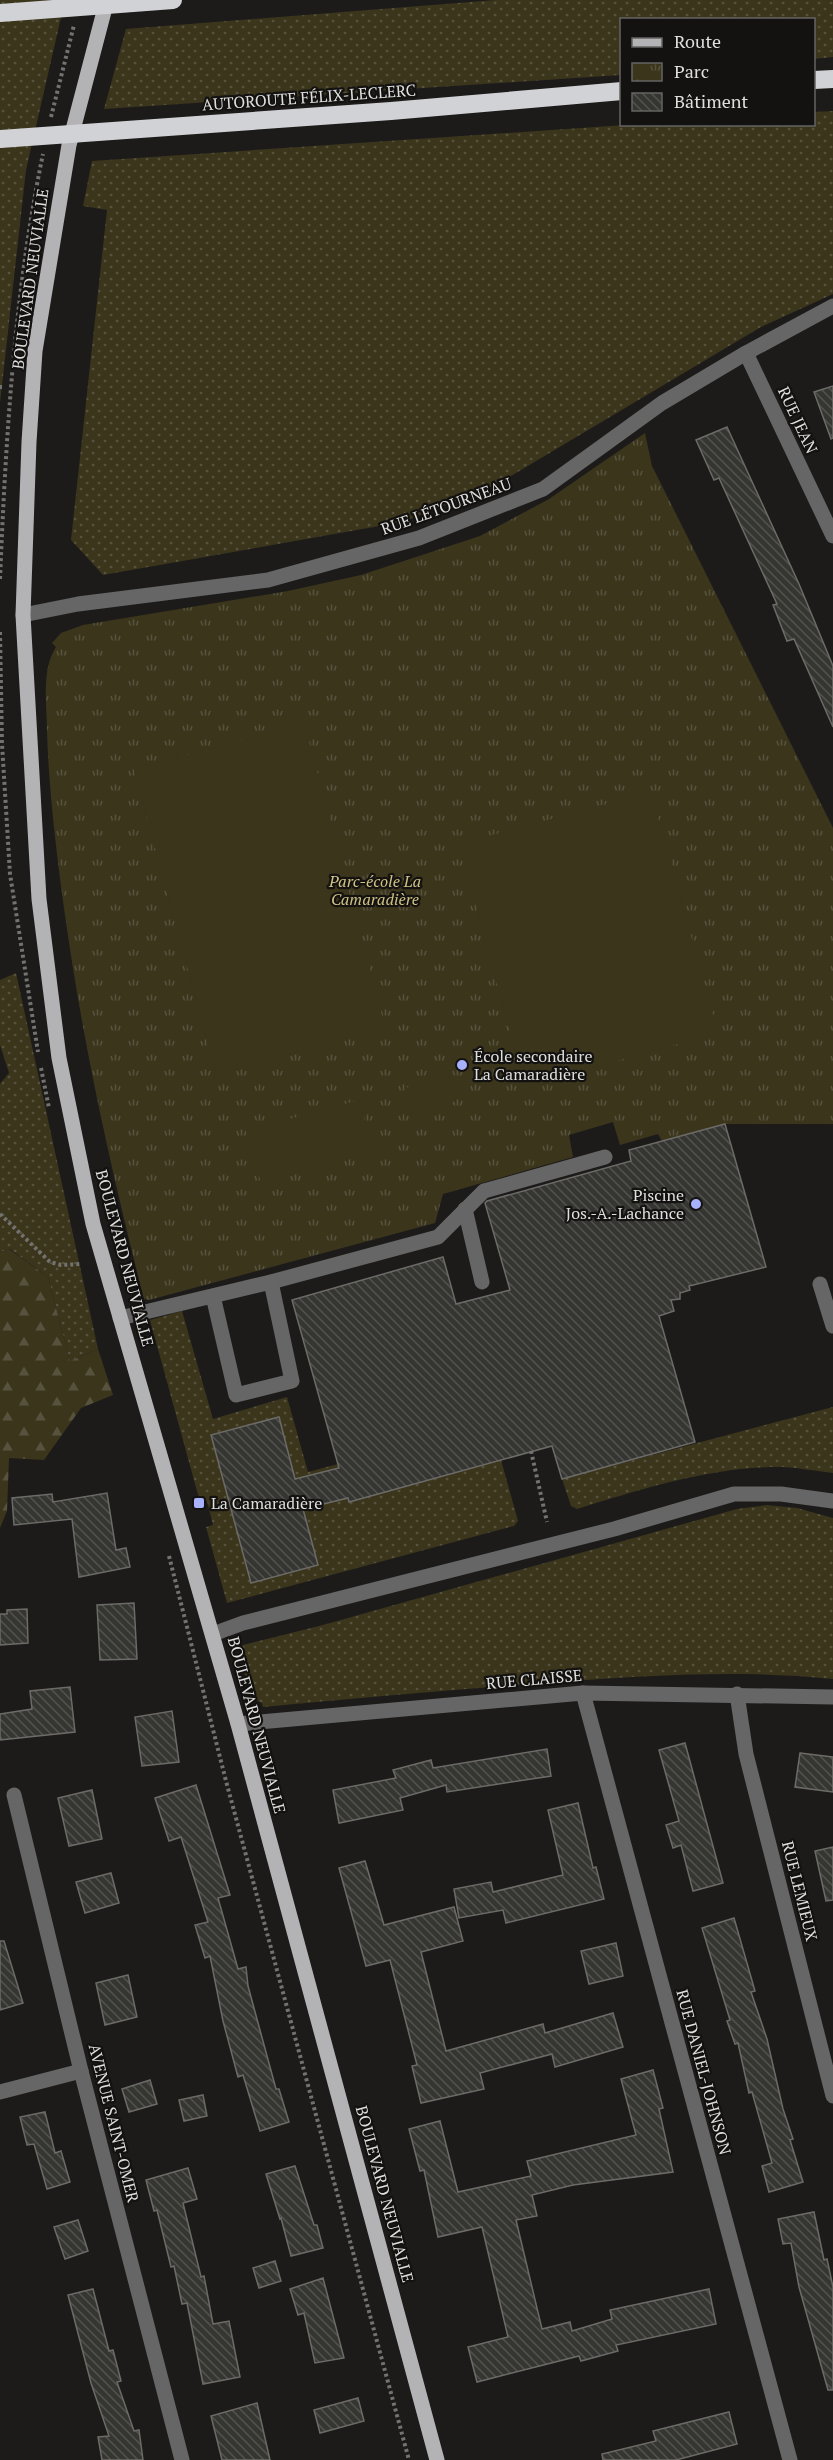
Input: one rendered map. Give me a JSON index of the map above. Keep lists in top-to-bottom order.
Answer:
{
  "streets": {
    "highway": ["AUTOROUTE FÉLIX-LECLERC"],
    "main road": ["BOULEVARD NEUVIALLE"],
    "street": [
      "RUE JEAN",
      "RUE LÉTOURNEAU",
      "RUE CLAISSE",
      "RUE LEMIEUX",
      "RUE DANIEL-JOHNSON",
      "AVENUE SAINT-OMER"
    ]
  },
  "crossings": [
    ["BOULEVARD NEUVIALLE", "RUE LÉTOURNEAU"],
    ["BOULEVARD NEUVIALLE", "RUE CLAISSE"],
    ["RUE JEAN", "RUE LÉTOURNEAU"],
    ["RUE CLAISSE", "RUE LEMIEUX"],
    ["RUE CLAISSE", "RUE DANIEL-JOHNSON"]
  ],
  "parks": ["Parc-école La Camaradière"],
  "places": {
    "other": ["École secondaire La Camaradière", "Piscine Jos.-A.-Lachance"],
    "transit": ["La Camaradière"]
  },
  "legend": ["Route", "Parc", "Bâtiment"]
}
